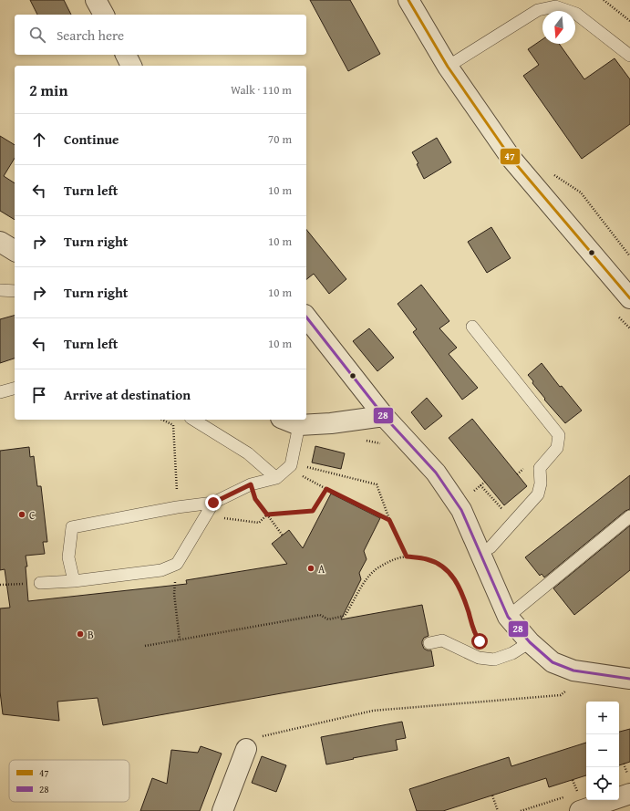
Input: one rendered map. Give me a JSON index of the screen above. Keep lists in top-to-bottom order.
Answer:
{
  "places": ["C", "A", "B"],
  "lines": ["transit line 47", "transit line 28"],
  "legend": ["47", "28"],
  "north": "bottom",
  "page": {
    "search": "Search here",
    "heading": ["2 min", "Walk · 110 m"],
    "list": [
      ["Continue", "70 m"],
      ["Turn left", "10 m"],
      ["Turn right", "10 m"],
      ["Turn right", "10 m"],
      ["Turn left", "10 m"],
      "Arrive at destination"
    ],
    "map_buttons": ["+", "−"]
  }
}
